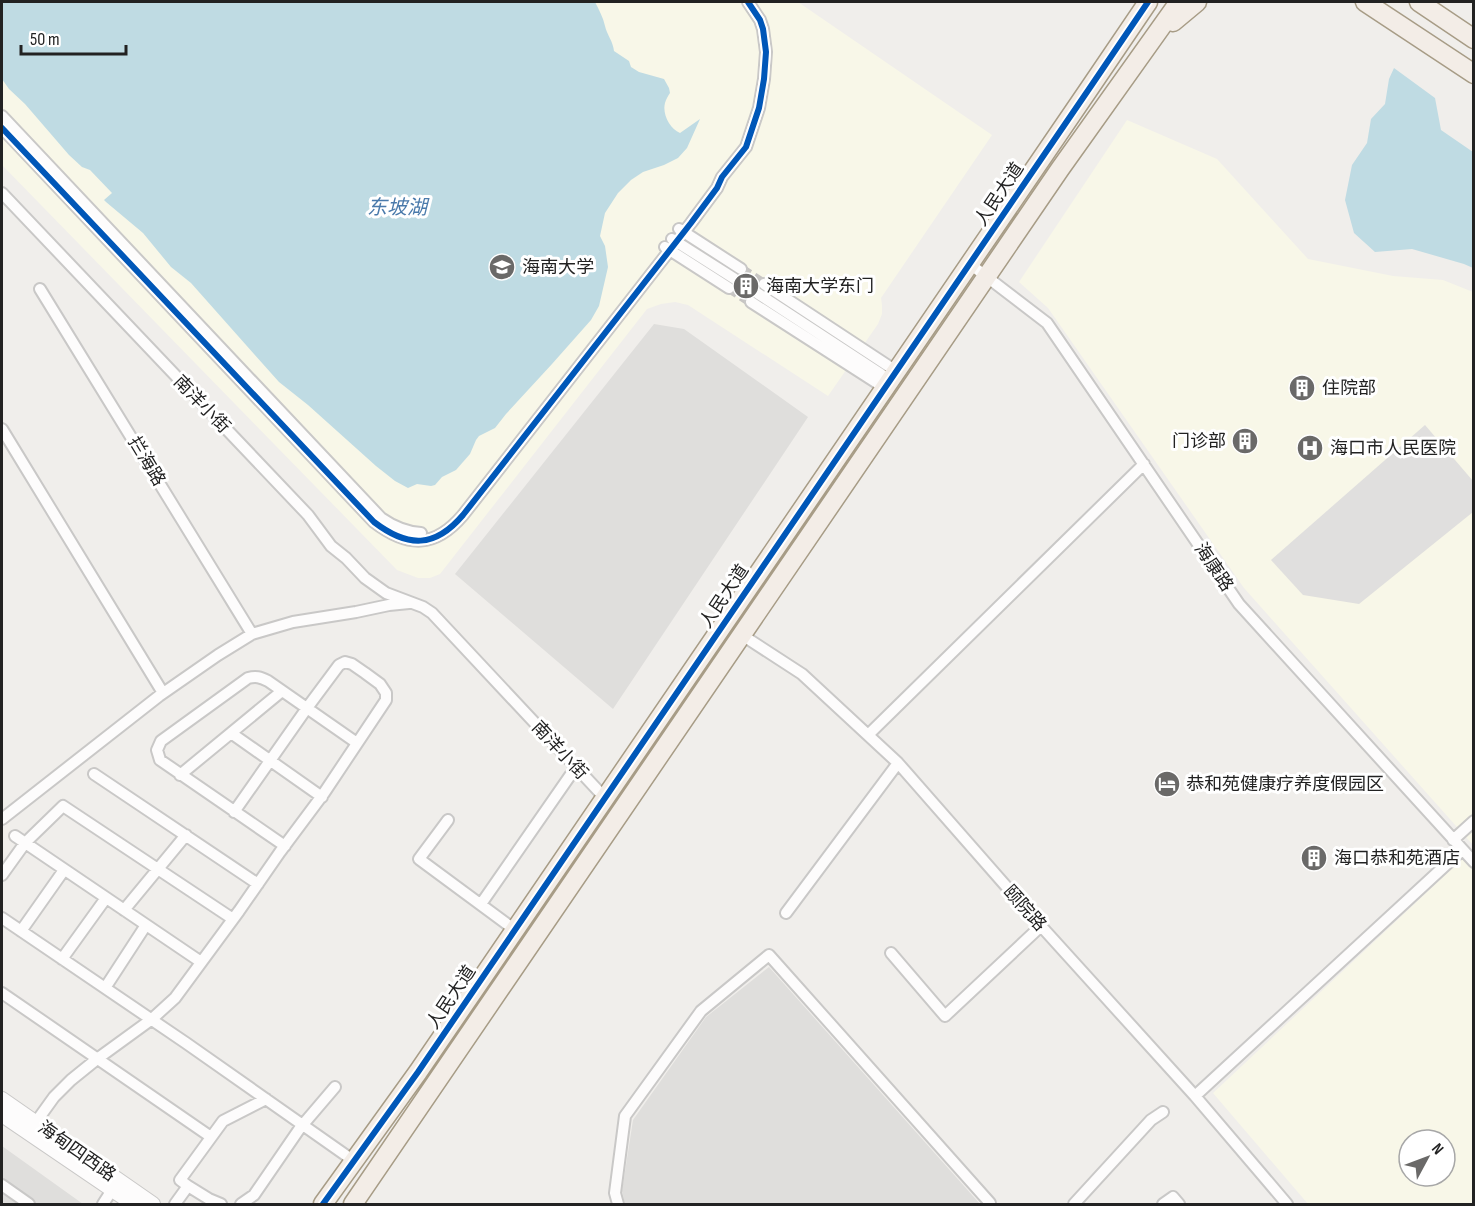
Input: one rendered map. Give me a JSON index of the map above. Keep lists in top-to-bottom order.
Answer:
{
  "streets": {
    "main road": ["人民大道"],
    "street": [
      "南洋小街",
      "拦海路",
      "海康路",
      "颐院路",
      "海甸四西路"
    ]
  },
  "crossings": [
    ["人民大道", "南洋小街"],
    ["人民大道", "海康路"],
    ["人民大道", "颐院路"]
  ],
  "water": ["东坡湖"],
  "places": {
    "school or university": ["海南大学"],
    "building": [
      "海南大学东门",
      "住院部",
      "门诊部",
      "海口恭和苑酒店"
    ],
    "hospital": ["海口市人民医院"],
    "hotel": ["恭和苑健康疗养度假园区"]
  },
  "scale_bar": "50 m",
  "north": "top right"
}
